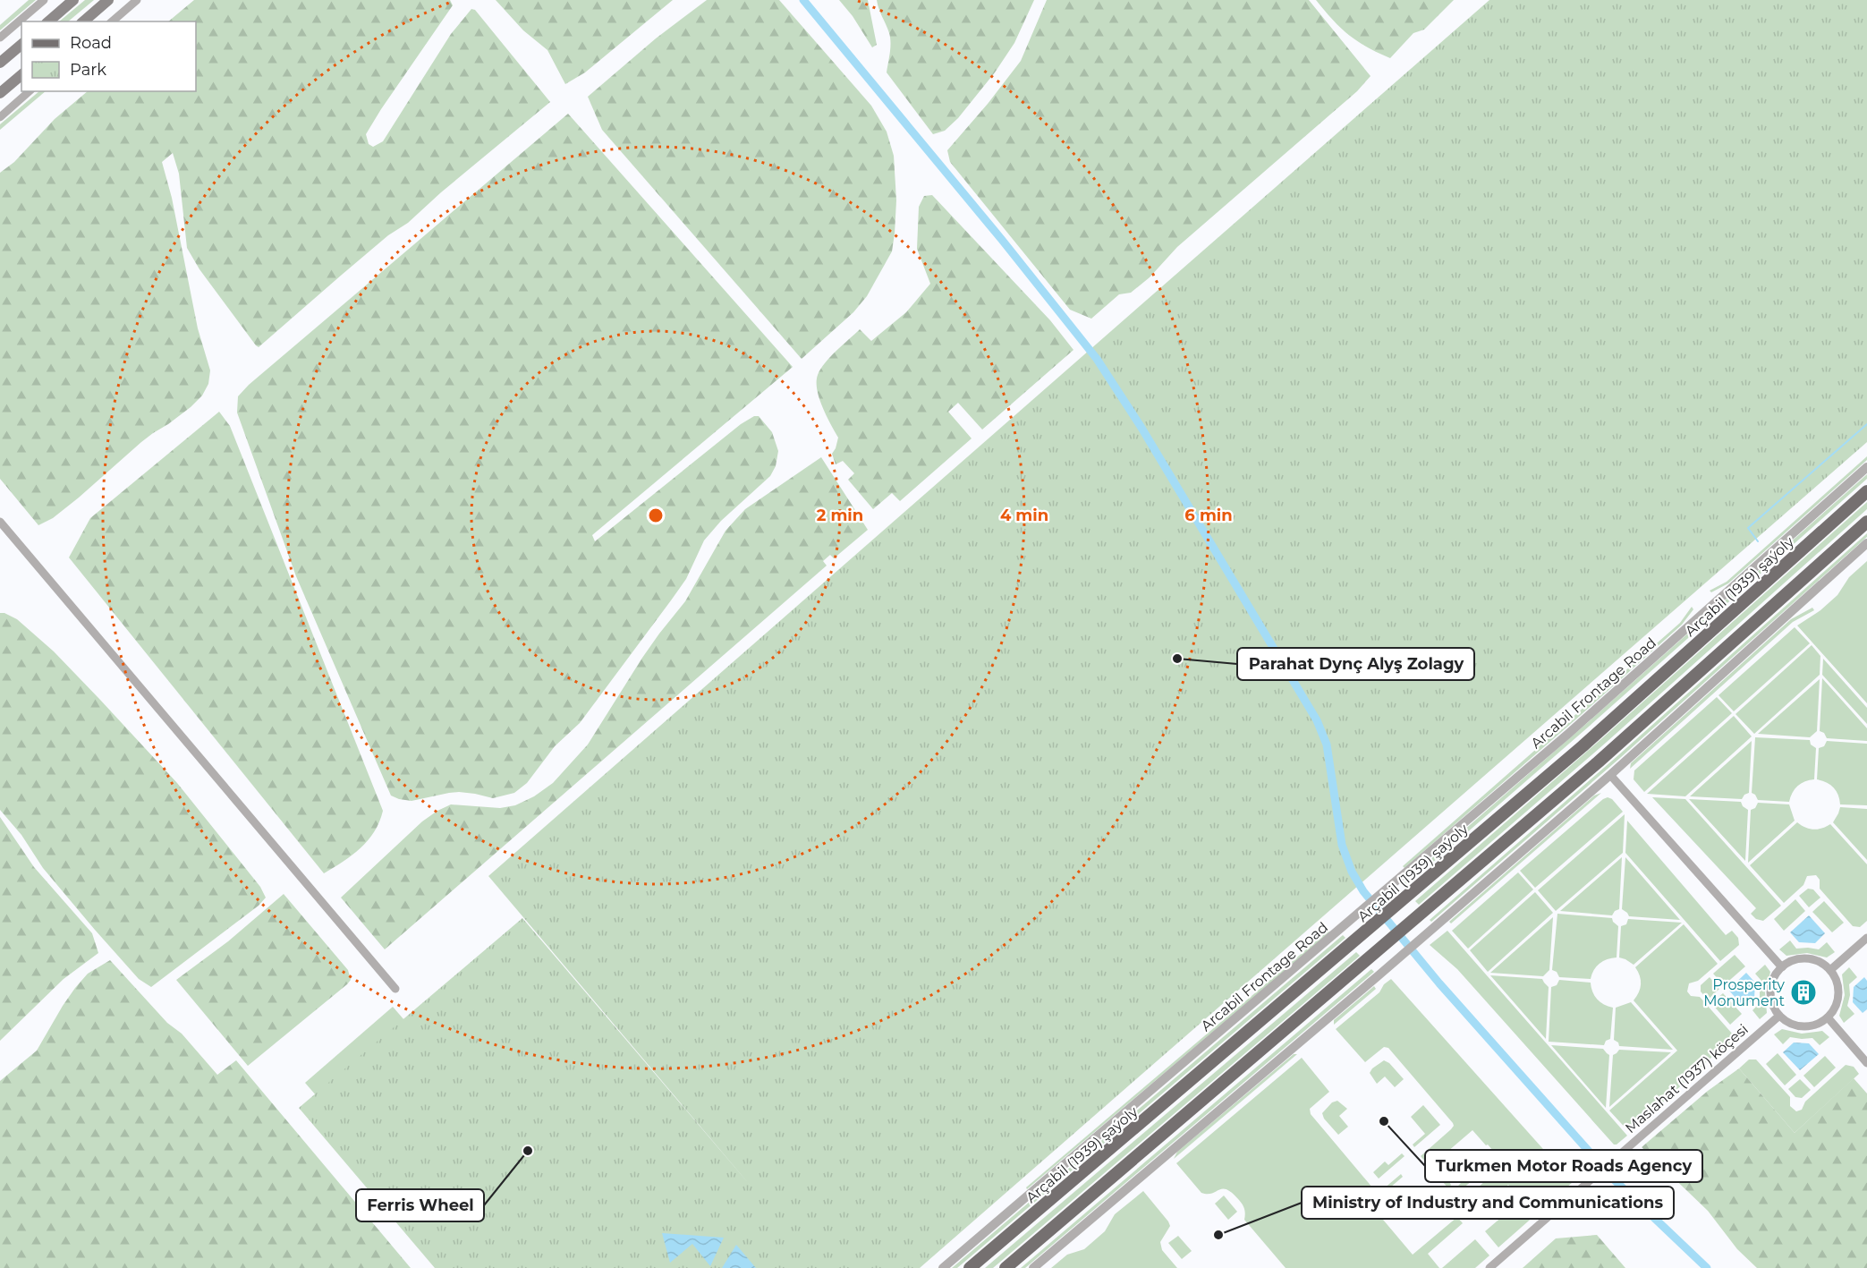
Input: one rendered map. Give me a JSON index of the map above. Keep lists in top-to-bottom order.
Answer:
{
  "streets": {
    "main road": ["Arçabil (1939) şaýoly"],
    "street": ["Arcabil Frontage Road", "Maslahat (1937) köçesi"]
  },
  "places": {
    "other": [
      "Parahat Dynç Alyş Zolagy",
      "Turkmen Motor Roads Agency",
      "Ferris Wheel",
      "Ministry of Industry and Communications"
    ],
    "building": ["Prosperity Monument"]
  },
  "legend": ["Road", "Park"],
  "rings": ["2 min", "4 min", "6 min"]
}
